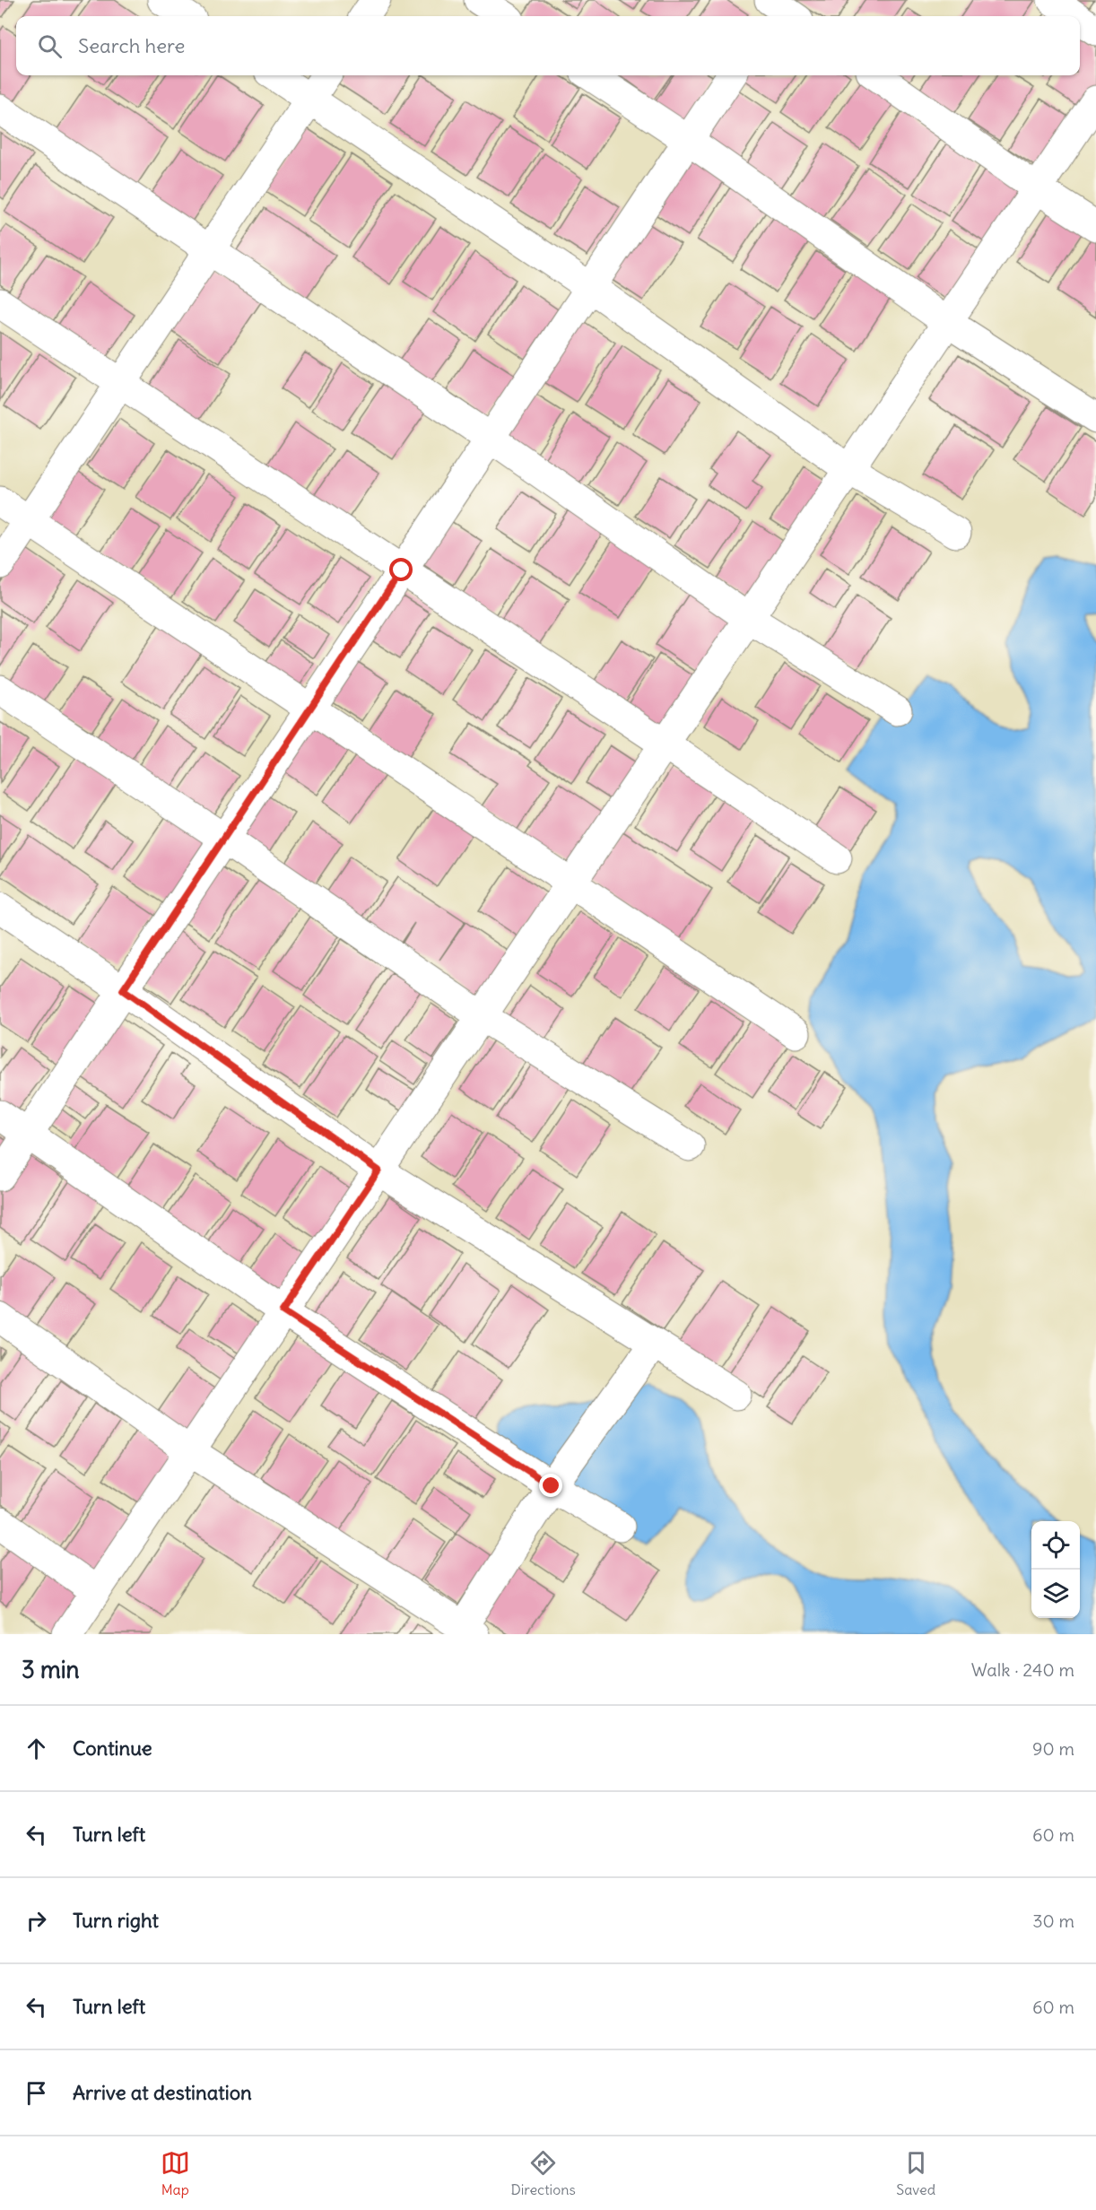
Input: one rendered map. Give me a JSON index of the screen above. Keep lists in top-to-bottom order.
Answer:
{
  "page": {
    "search": "Search here",
    "heading": ["3 min", "Walk · 240 m"],
    "list": [
      ["Continue", "90 m"],
      ["Turn left", "60 m"],
      ["Turn right", "30 m"],
      ["Turn left", "60 m"],
      "Arrive at destination"
    ],
    "nav": ["Map", "Directions", "Saved"]
  }
}
